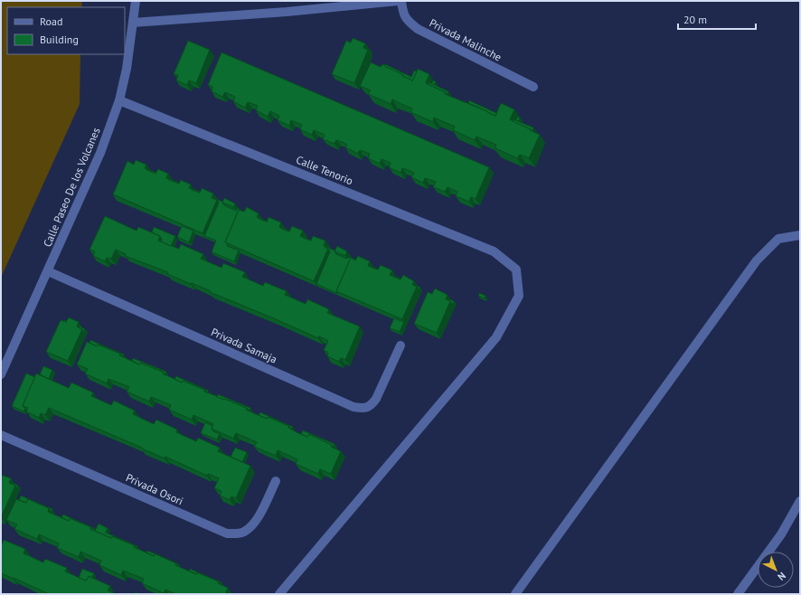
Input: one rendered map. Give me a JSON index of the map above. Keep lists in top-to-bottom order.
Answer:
{
  "streets": {
    "street": [
      "Privada Malinche",
      "Calle Tenorio",
      "Calle Paseo De los Volcanes",
      "Privada Samaja",
      "Privada Osori"
    ]
  },
  "crossings": [
    ["Calle Tenorio", "Calle Paseo De los Volcanes"],
    ["Calle Paseo De los Volcanes", "Privada Samaja"]
  ],
  "legend": ["Road", "Building"],
  "scale_bar": "20 m",
  "north": "bottom right"
}
